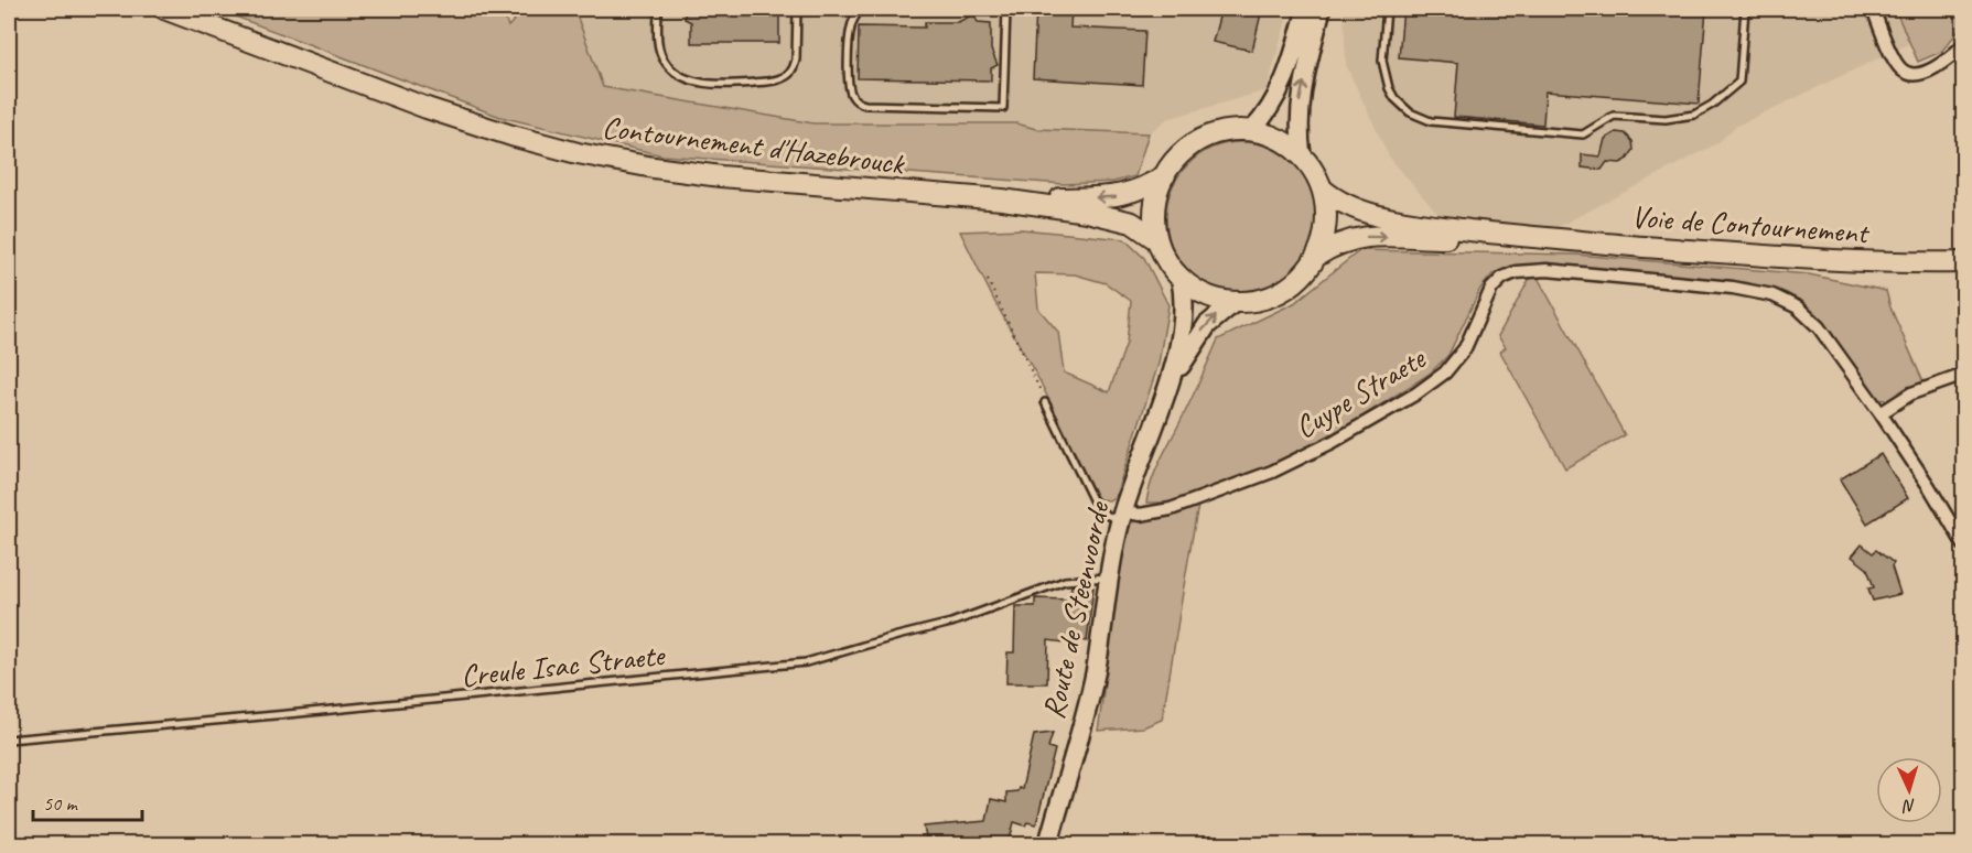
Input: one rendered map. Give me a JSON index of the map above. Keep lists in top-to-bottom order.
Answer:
{
  "streets": {
    "highway": ["Contournement d'Hazebrouck", "Voie de Contournement"],
    "main road": ["Route de Steenvoorde"],
    "street": ["Cuype Straete"],
    "lane": ["Creule Isac Straete"]
  },
  "crossings": [
    ["Contournement d'Hazebrouck", "Voie de Contournement"],
    ["Contournement d'Hazebrouck", "Route de Steenvoorde"],
    ["Voie de Contournement", "Route de Steenvoorde"],
    ["Cuype Straete", "Route de Steenvoorde"],
    ["Route de Steenvoorde", "Creule Isac Straete"]
  ],
  "scale_bar": "50 m",
  "north": "bottom"
}
